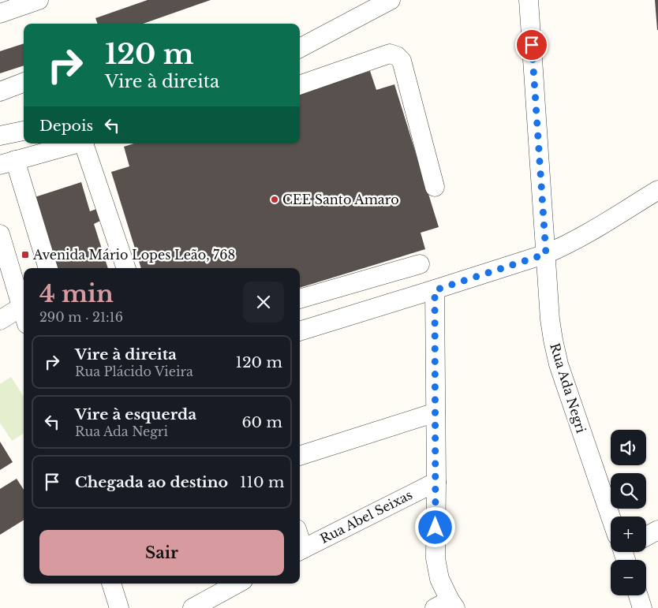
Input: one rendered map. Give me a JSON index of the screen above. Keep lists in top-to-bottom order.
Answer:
{
  "streets": {
    "street": ["Rua Ada Negri", "Rua Abel Seixas"]
  },
  "places": {
    "other": ["CEE Santo Amaro"],
    "transit": ["Avenida Mário Lopes Leão, 768"]
  },
  "page": {
    "turn": ["120 m", "Vire à direita"],
    "then": "Depois",
    "heading": ["4 min", "290 m · 21:16"],
    "list": [
      {
        "name": "Vire à direita",
        "note": "Rua Plácido Vieira",
        "value": "120 m"
      },
      {
        "name": "Vire à esquerda",
        "note": "Rua Ada Negri",
        "value": "60 m"
      },
      {
        "name": "Chegada ao destino",
        "value": "110 m"
      }
    ],
    "map_buttons": ["+", "−"],
    "buttons": "Sair"
  }
}
